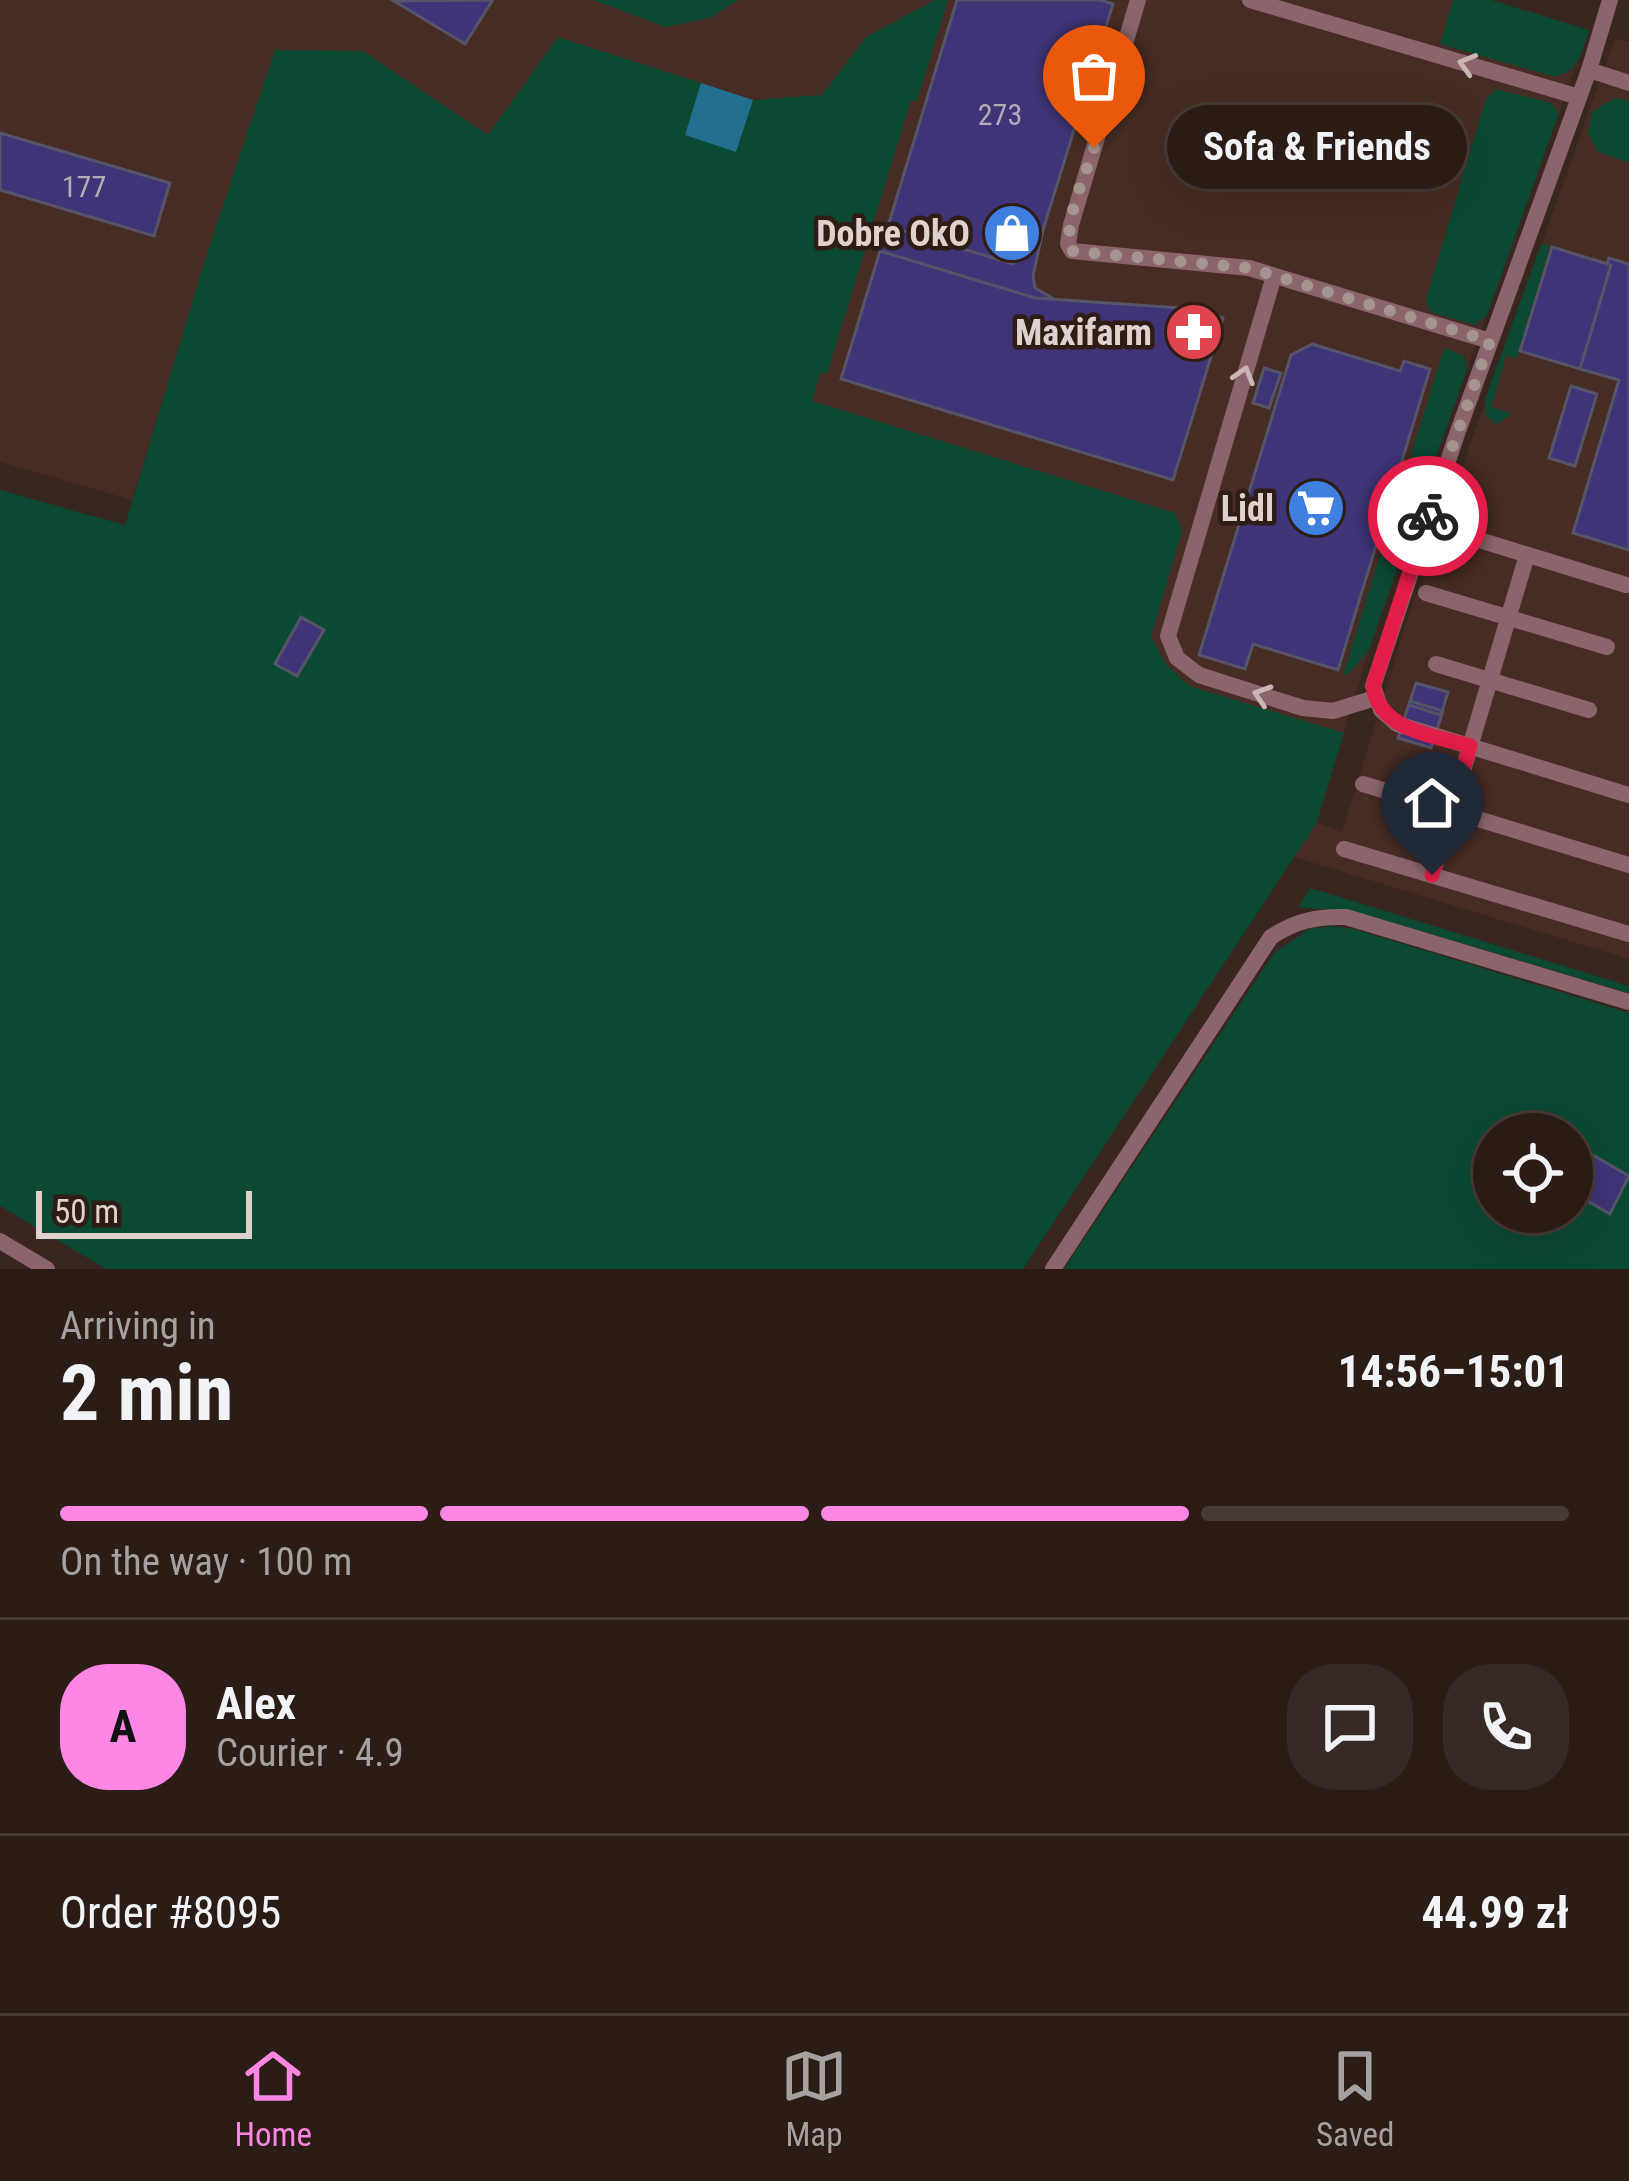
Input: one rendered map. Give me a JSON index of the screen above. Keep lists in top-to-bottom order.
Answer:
{
  "places": {
    "other": ["Sofa & Friends"],
    "shop": ["Dobre OkO"],
    "pharmacy": ["Maxifarm"],
    "supermarket": ["Lidl"]
  },
  "house_numbers": ["273", "177"],
  "scale_bar": "50 m",
  "page": {
    "bubble": "Sofa & Friends",
    "scale": "50 m",
    "heading": ["2 min", "Arriving in", "14:56–15:01"],
    "panel": [
      "Alex",
      "Courier · 4.9",
      "Order #8095",
      "44.99 zł"
    ],
    "bar": "On the way · 100 m",
    "round": "A",
    "tabs": ["Home", "Map", "Saved"]
  }
}
